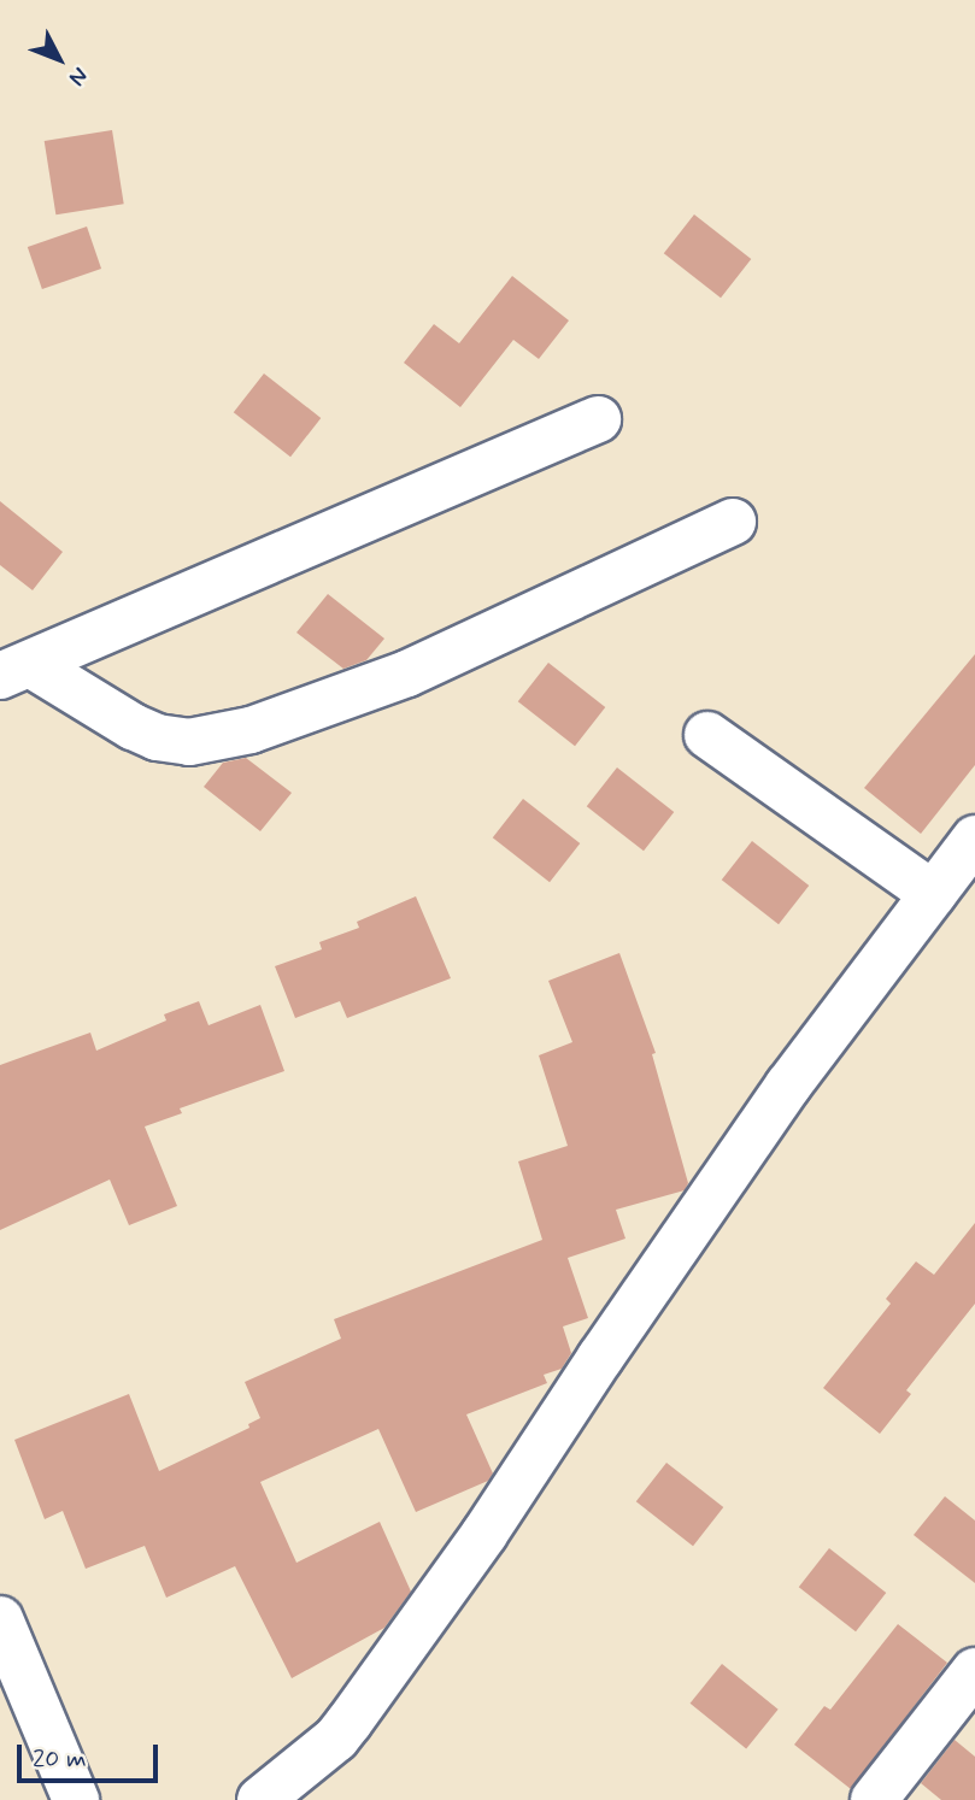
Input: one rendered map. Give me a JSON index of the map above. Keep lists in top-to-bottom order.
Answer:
{
  "scale_bar": "20 m",
  "north": "bottom right"
}
